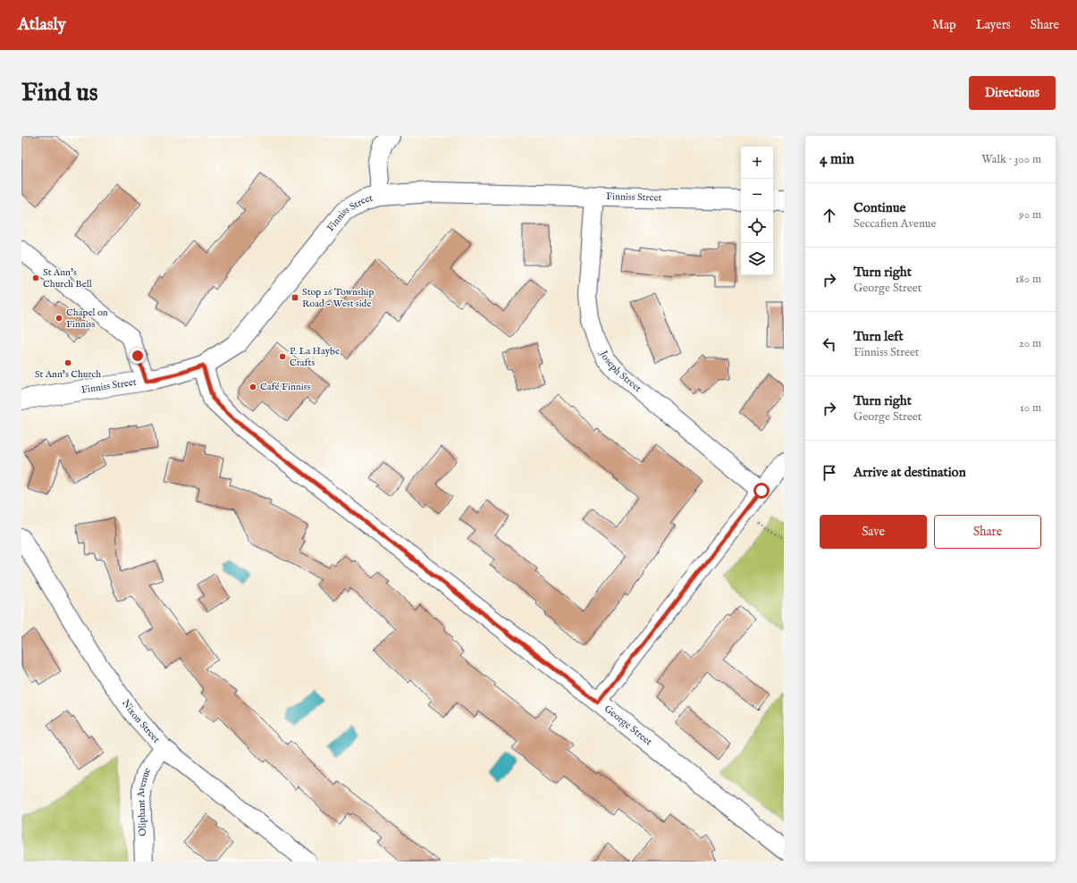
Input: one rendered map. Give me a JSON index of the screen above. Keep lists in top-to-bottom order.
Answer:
{
  "streets": {
    "street": [
      "Finniss Street",
      "Joseph Street",
      "Nixon Street",
      "George Street",
      "Oliphant Avenue"
    ]
  },
  "crossings": [
    ["Finniss Street", "Joseph Street"],
    ["Finniss Street", "George Street"],
    ["Nixon Street", "Oliphant Avenue"]
  ],
  "places": {
    "other": [
      "St Ann’s Church Bell",
      "Chapel on Finniss",
      "P. La Haybe Crafts",
      "St Ann’s Church",
      "Café Finniss"
    ],
    "transit": ["Stop 26 Township Road - West side"]
  },
  "page": {
    "header": "Atlasly",
    "nav": ["Map", "Layers", "Share"],
    "buttons": [
      "Directions",
      ["Save", "Share"]
    ],
    "title": "Find us",
    "heading": ["4 min", "Walk · 300 m"],
    "map_buttons": ["+", "−"],
    "list": [
      ["Continue", "Seccafien Avenue", "90 m"],
      ["Turn right", "George Street", "180 m"],
      ["Turn left", "Finniss Street", "20 m"],
      ["Turn right", "George Street", "10 m"],
      "Arrive at destination"
    ]
  }
}
